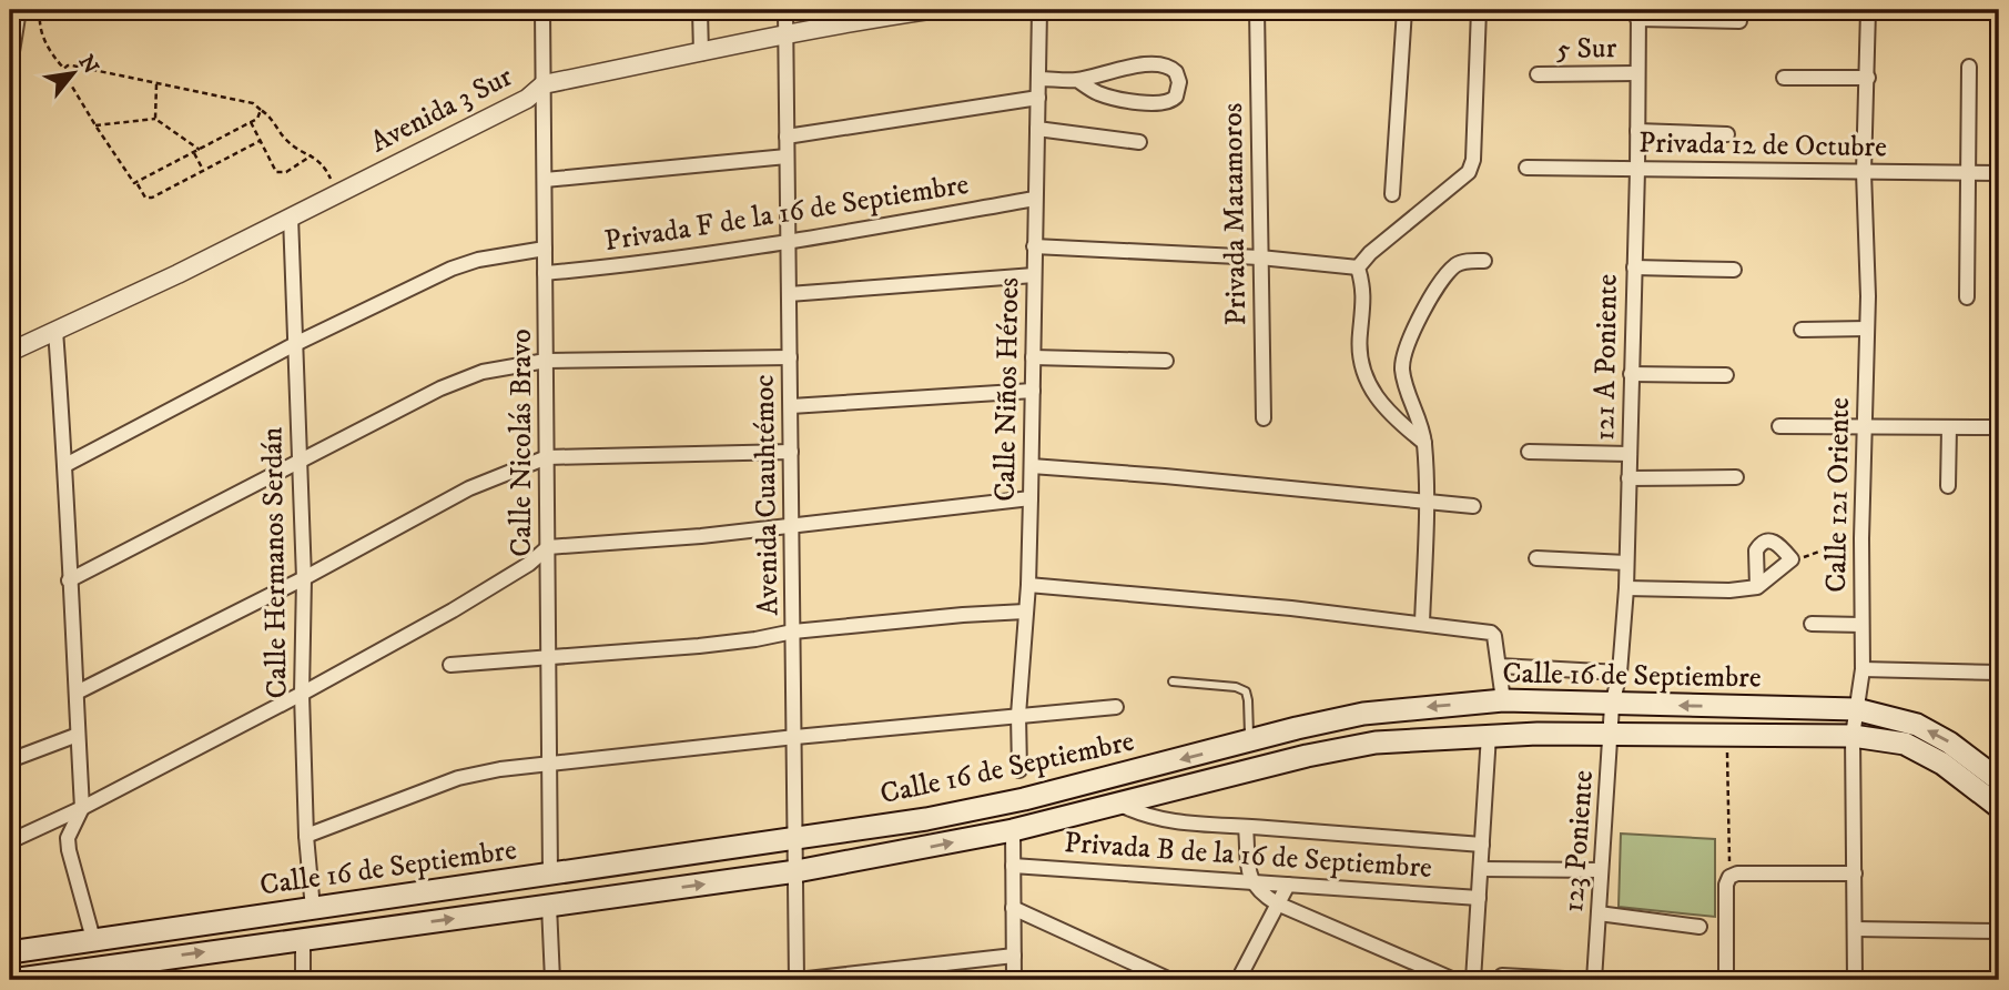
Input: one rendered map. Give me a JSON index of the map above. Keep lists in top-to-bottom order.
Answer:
{
  "streets": {
    "main road": ["Calle 16 de Septiembre"],
    "street": [
      "5 Sur",
      "Avenida 3 Sur",
      "Privada 12 de Octubre",
      "Privada F de la 16 de Septiembre",
      "Privada Matamoros",
      "121 A Poniente",
      "Calle Niños Héroes",
      "Calle Nicolás Bravo",
      "Avenida Cuauhtémoc",
      "Calle 121 Oriente",
      "Calle Hermanos Serdán",
      "123 Poniente",
      "Privada B de la 16 de Septiembre"
    ]
  },
  "crossings": [
    ["5 Sur", "121 A Poniente"],
    ["Avenida 3 Sur", "Calle Nicolás Bravo"],
    ["Avenida 3 Sur", "Avenida Cuauhtémoc"],
    ["Avenida 3 Sur", "Calle Hermanos Serdán"],
    ["Privada 12 de Octubre", "121 A Poniente"],
    ["Privada 12 de Octubre", "Calle 121 Oriente"],
    ["Privada F de la 16 de Septiembre", "Calle Niños Héroes"],
    ["Privada F de la 16 de Septiembre", "Calle Nicolás Bravo"],
    ["Privada F de la 16 de Septiembre", "Avenida Cuauhtémoc"],
    ["121 A Poniente", "Calle 16 de Septiembre"],
    ["121 A Poniente", "123 Poniente"],
    ["Calle Nicolás Bravo", "Calle 16 de Septiembre"],
    ["Avenida Cuauhtémoc", "Calle 16 de Septiembre"],
    ["Calle 121 Oriente", "Calle 16 de Septiembre"],
    ["Calle Hermanos Serdán", "Calle 16 de Septiembre"],
    ["Calle 16 de Septiembre", "123 Poniente"]
  ],
  "north": "top right"
}
